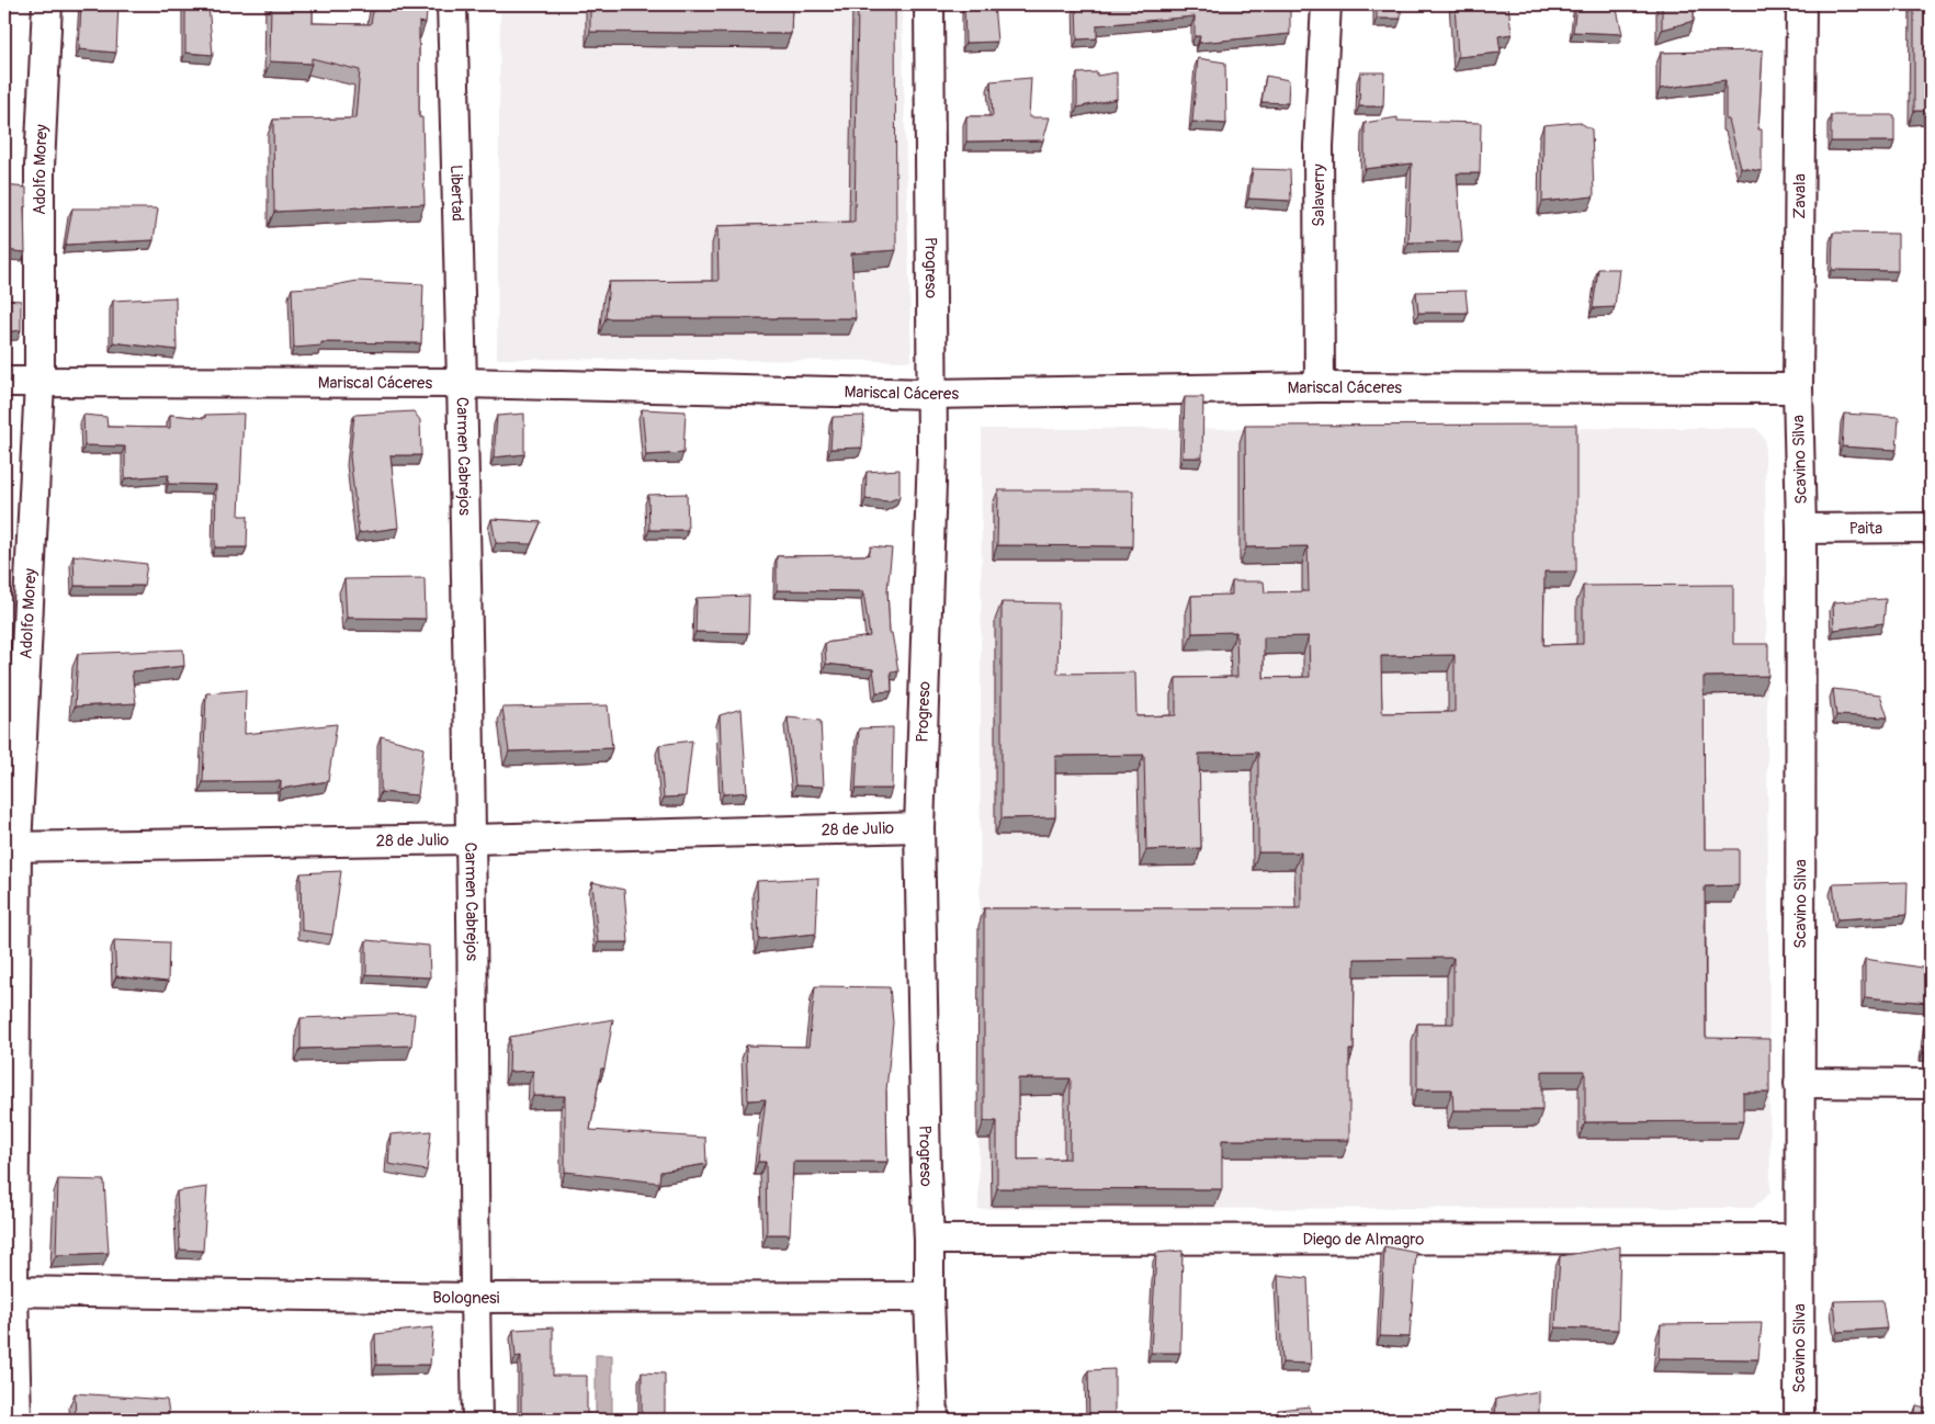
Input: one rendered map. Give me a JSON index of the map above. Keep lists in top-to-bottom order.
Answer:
{
  "streets": {
    "street": [
      "Adolfo Morey",
      "Libertad",
      "Salaverry",
      "Zavala",
      "Progreso",
      "Mariscal Cáceres",
      "Carmen Cabrejos",
      "Scavino Silva",
      "Paita",
      "28 de Julio",
      "Diego de Almagro",
      "Bolognesi"
    ]
  },
  "crossings": [
    ["Adolfo Morey", "Mariscal Cáceres"],
    ["Adolfo Morey", "28 de Julio"],
    ["Adolfo Morey", "Bolognesi"],
    ["Libertad", "Mariscal Cáceres"],
    ["Libertad", "Carmen Cabrejos"],
    ["Salaverry", "Mariscal Cáceres"],
    ["Zavala", "Mariscal Cáceres"],
    ["Zavala", "Scavino Silva"],
    ["Progreso", "Mariscal Cáceres"],
    ["Progreso", "28 de Julio"],
    ["Progreso", "Diego de Almagro"],
    ["Progreso", "Bolognesi"],
    ["Mariscal Cáceres", "Carmen Cabrejos"],
    ["Mariscal Cáceres", "Scavino Silva"],
    ["Carmen Cabrejos", "28 de Julio"],
    ["Carmen Cabrejos", "Bolognesi"],
    ["Scavino Silva", "Paita"],
    ["Scavino Silva", "Diego de Almagro"]
  ]
}
